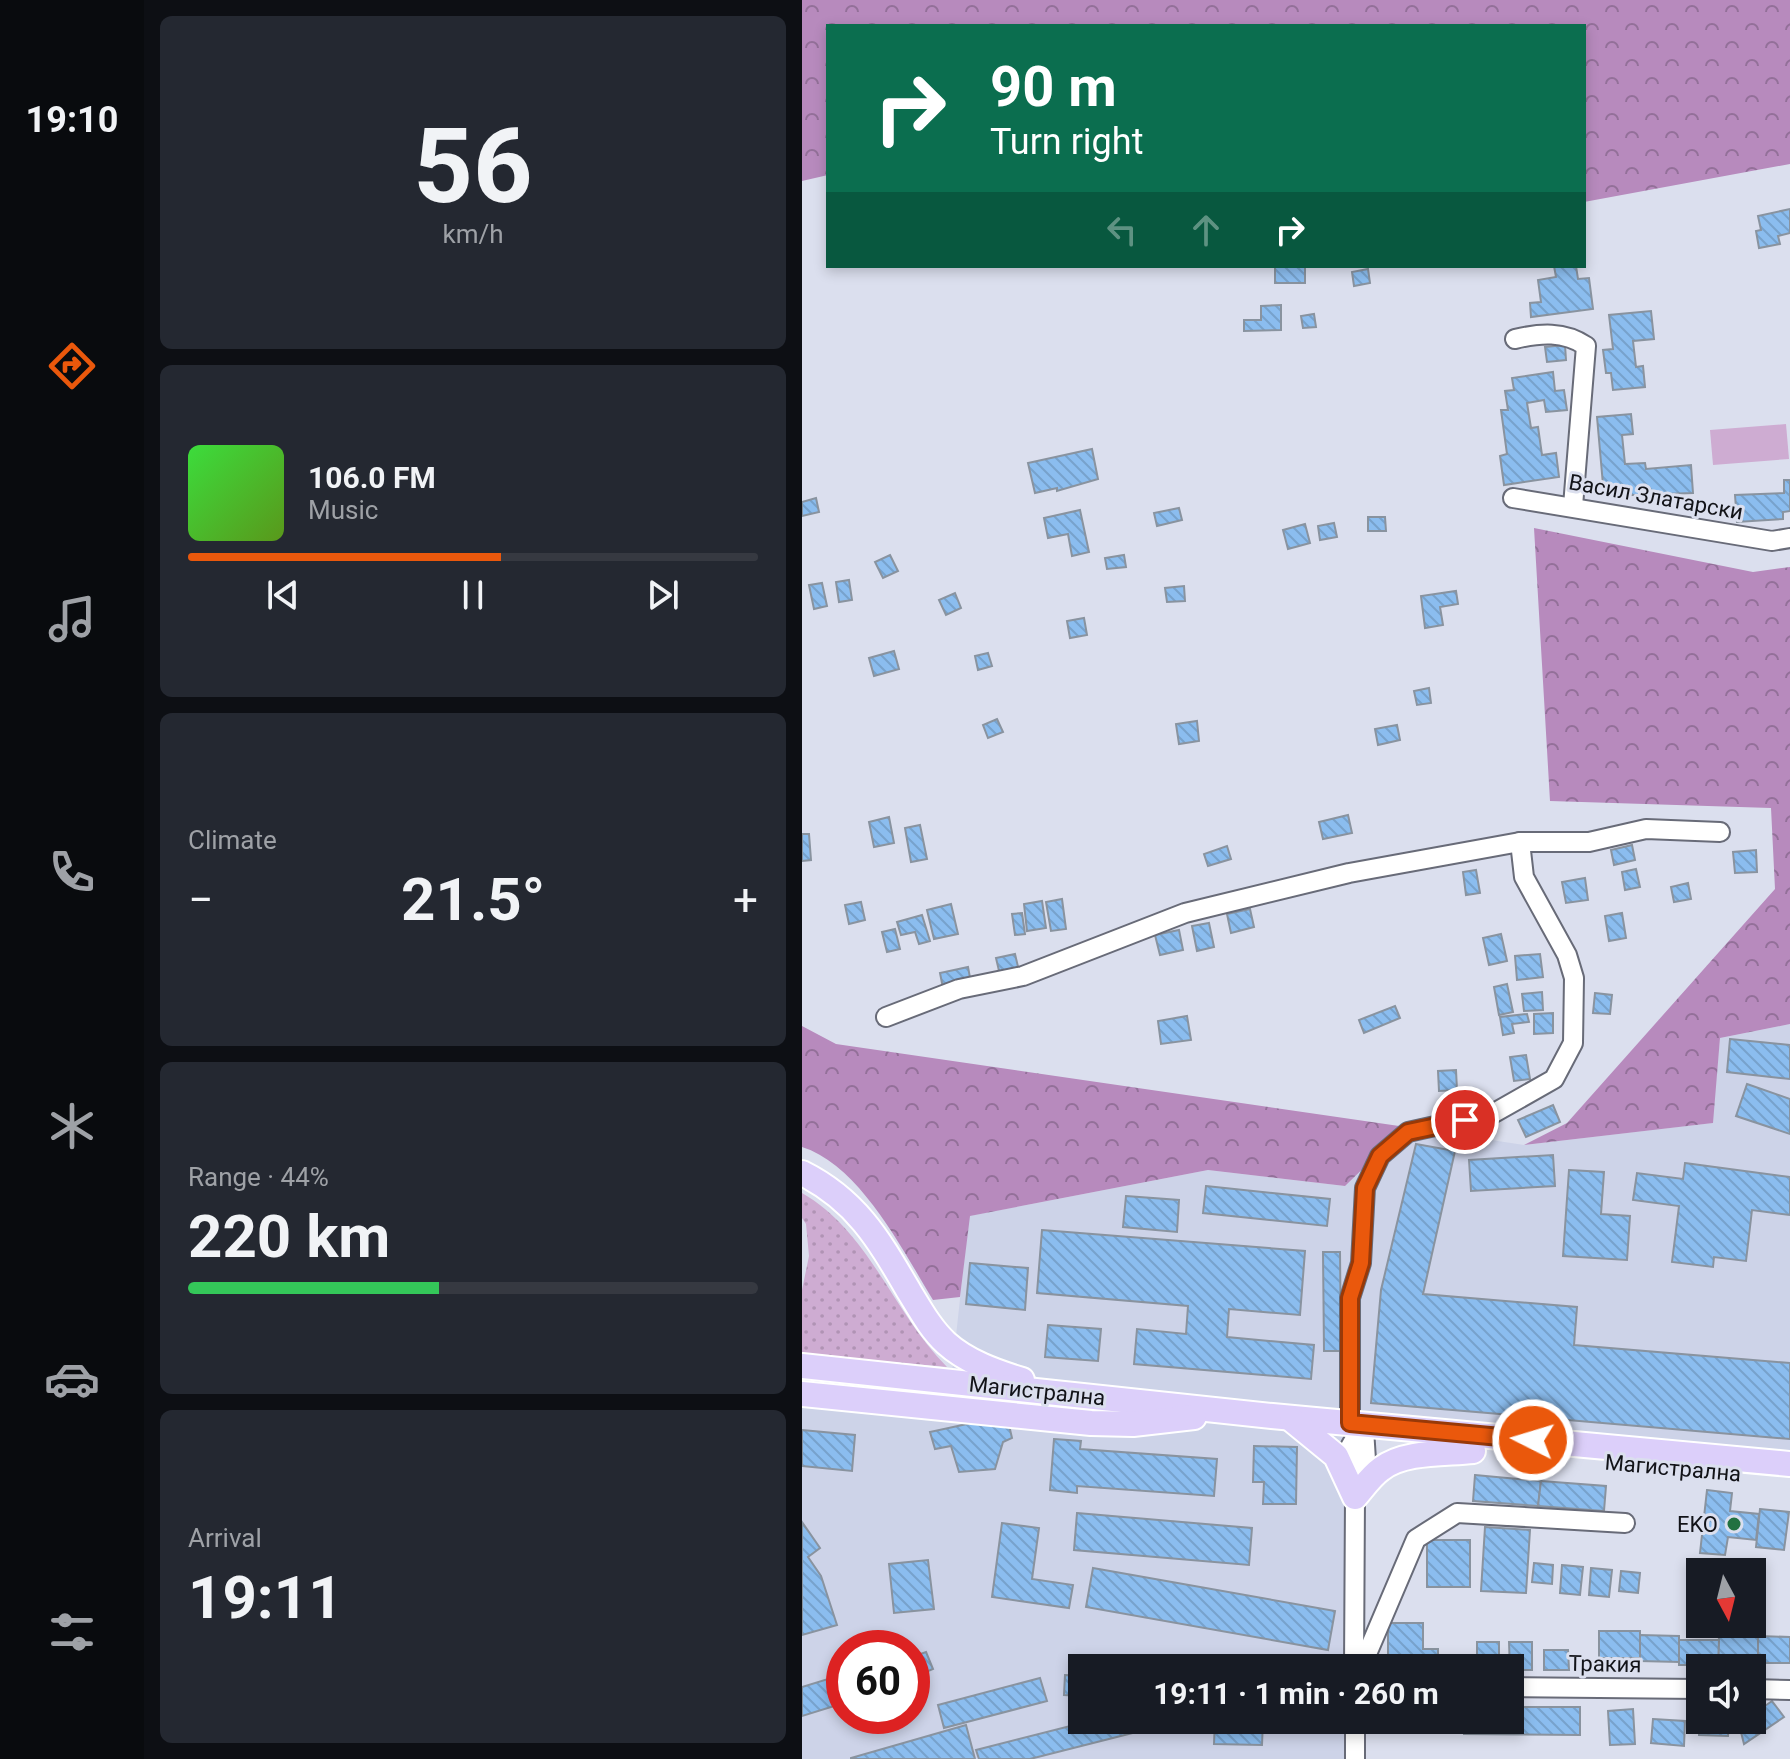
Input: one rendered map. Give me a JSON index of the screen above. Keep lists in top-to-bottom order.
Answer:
{
  "streets": {
    "main road": ["Магистрална"],
    "street": ["Васил Златарски", "Тракия"]
  },
  "places": ["EKO"],
  "north": "bottom",
  "page": {
    "tabs": "19:10",
    "tile": [
      ["56", "km/h"],
      "Climate",
      ["Range · 44%", "220 km"],
      ["Arrival", "19:11"]
    ],
    "turn": ["90 m", "Turn right"],
    "song": ["106.0 FM", "Music"],
    "heat": ["−", "21.5°", "+"],
    "limit": "60",
    "trip": "19:11 · 1 min · 260 m"
  }
}
